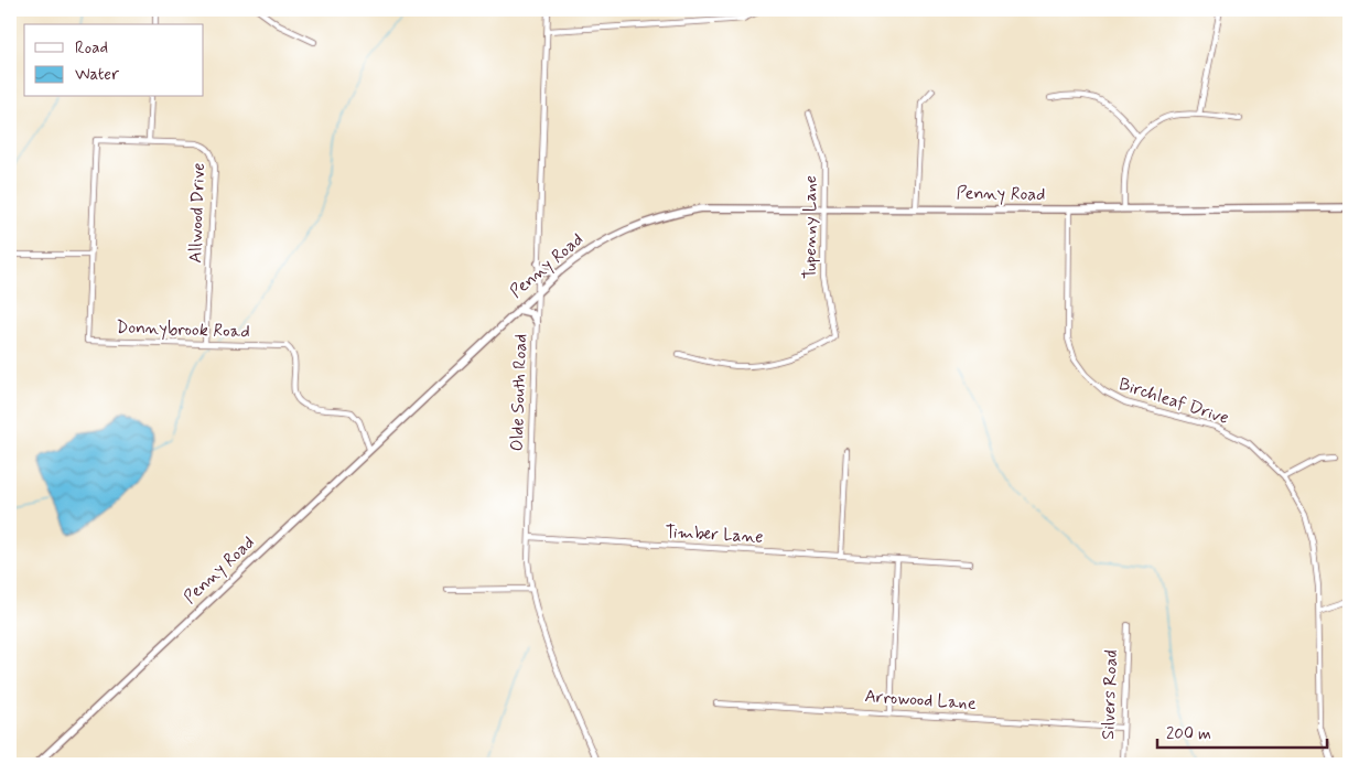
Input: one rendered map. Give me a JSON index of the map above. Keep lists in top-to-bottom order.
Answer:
{
  "streets": {
    "street": [
      "Penny Road",
      "Allwood Drive",
      "Tupenny Lane",
      "Donnybrook Road",
      "Olde South Road",
      "Birchleaf Drive",
      "Timber Lane",
      "Silvers Road",
      "Arrowood Lane"
    ]
  },
  "crossings": [
    ["Penny Road", "Tupenny Lane"],
    ["Penny Road", "Donnybrook Road"],
    ["Penny Road", "Olde South Road"],
    ["Penny Road", "Birchleaf Drive"],
    ["Allwood Drive", "Donnybrook Road"],
    ["Olde South Road", "Timber Lane"],
    ["Silvers Road", "Arrowood Lane"]
  ],
  "legend": ["Road", "Water"],
  "scale_bar": "200 m"
}
